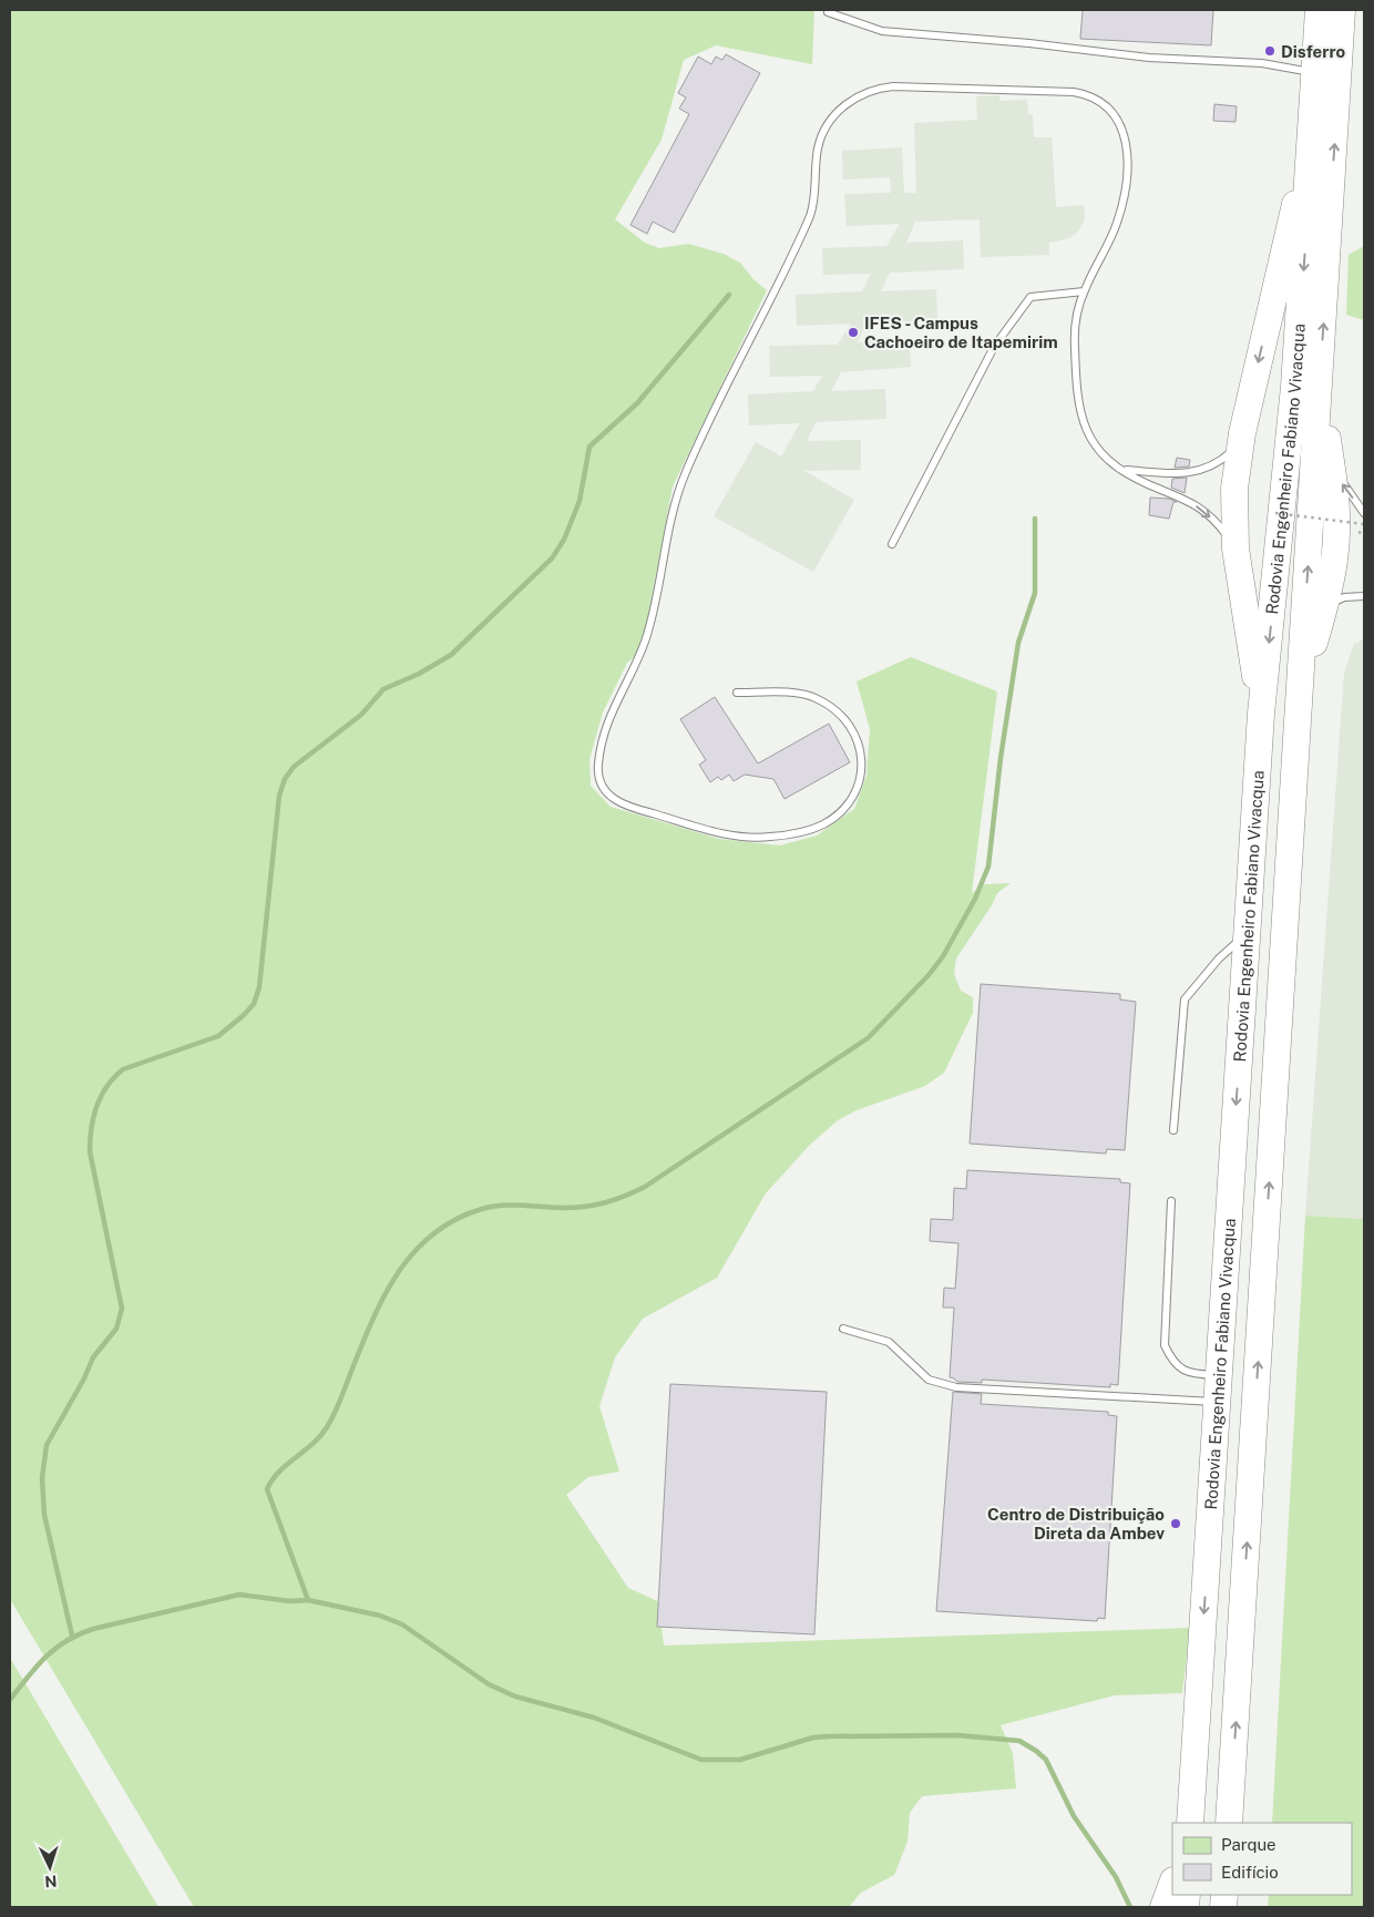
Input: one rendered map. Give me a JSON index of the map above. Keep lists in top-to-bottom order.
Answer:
{
  "streets": {
    "highway": ["Rodovia Engenheiro Fabiano Vivacqua"]
  },
  "places": ["Disferro", "IFES - Campus Cachoeiro de Itapemirim", "Centro de Distribuição Direta da Ambev"],
  "legend": ["Parque", "Edifício"],
  "north": "bottom"
}
